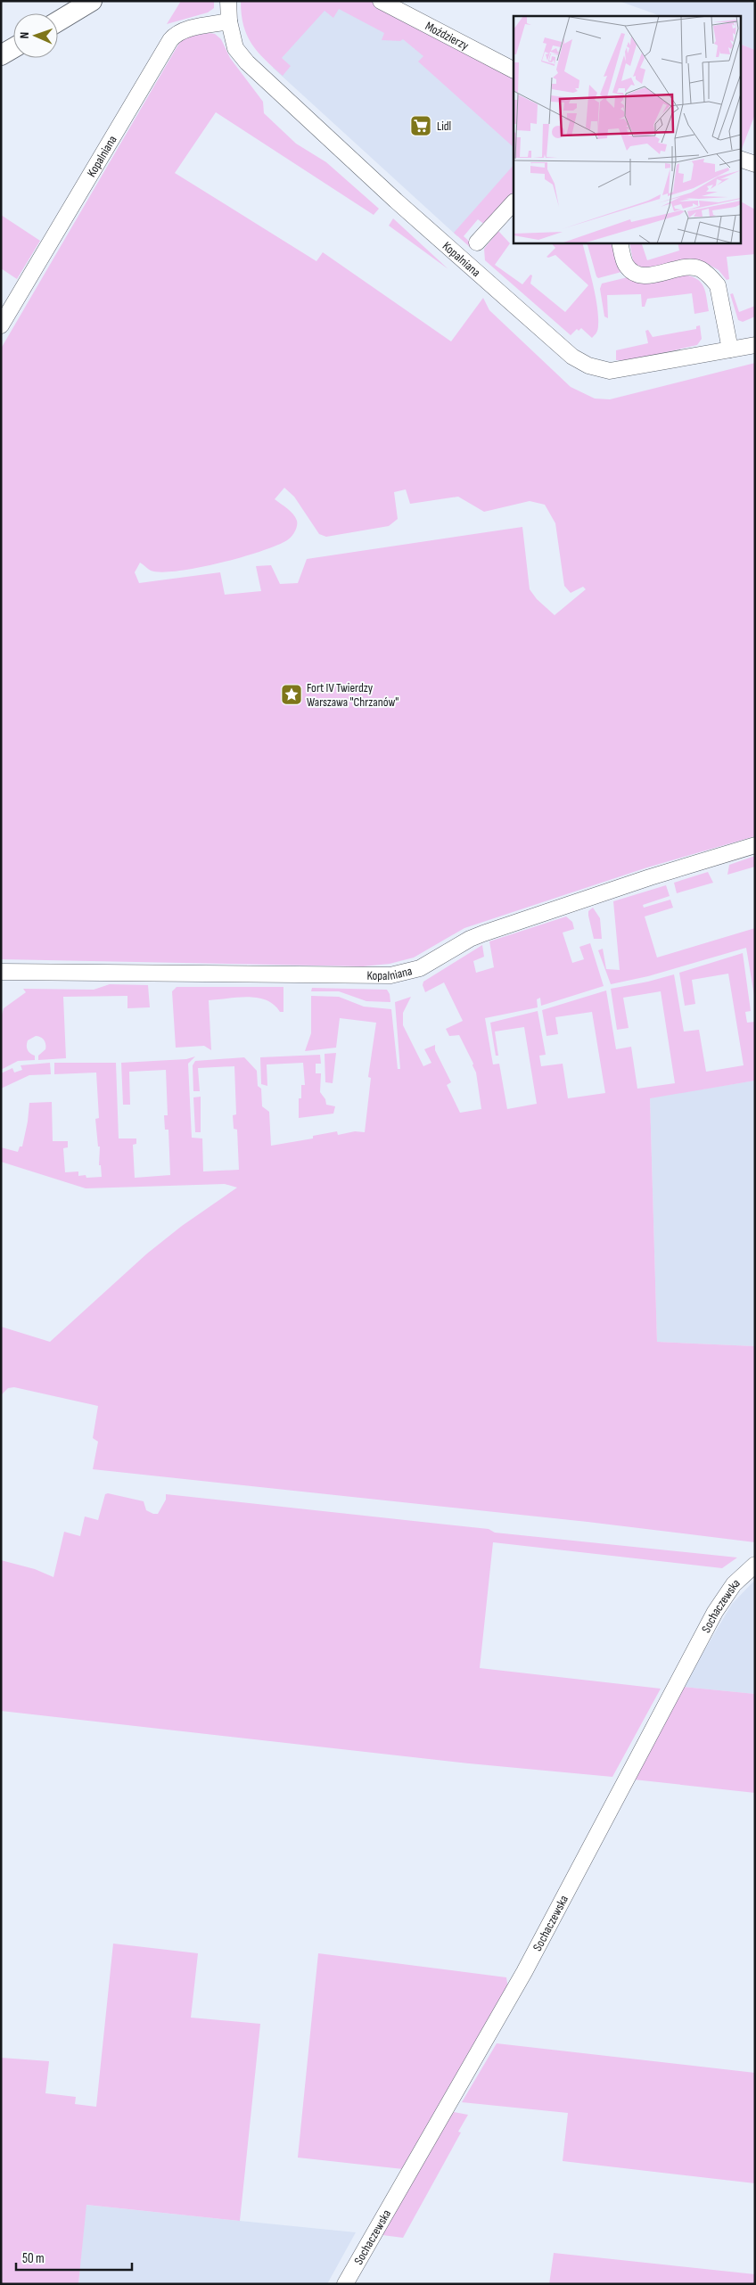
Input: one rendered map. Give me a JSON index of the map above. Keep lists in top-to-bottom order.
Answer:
{
  "streets": {
    "street": ["Moździerzy", "Kopalniana", "Sochaczewska"]
  },
  "places": {
    "supermarket": ["Lidl"],
    "place": ["Fort IV Twierdzy Warszawa \"Chrzanów\""]
  },
  "scale_bar": "50 m",
  "north": "left"
}
